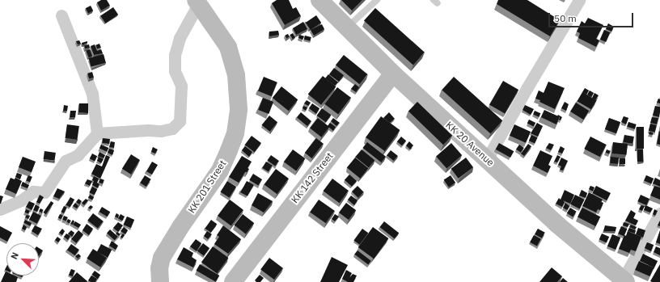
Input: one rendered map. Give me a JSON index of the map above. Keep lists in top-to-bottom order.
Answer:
{
  "streets": {
    "main road": ["KK 20 Avenue", "KK 142 Street", "KK 201 Street"]
  },
  "crossings": [
    ["KK 20 Avenue", "KK 142 Street"]
  ],
  "scale_bar": "50 m",
  "north": "top left"
}
